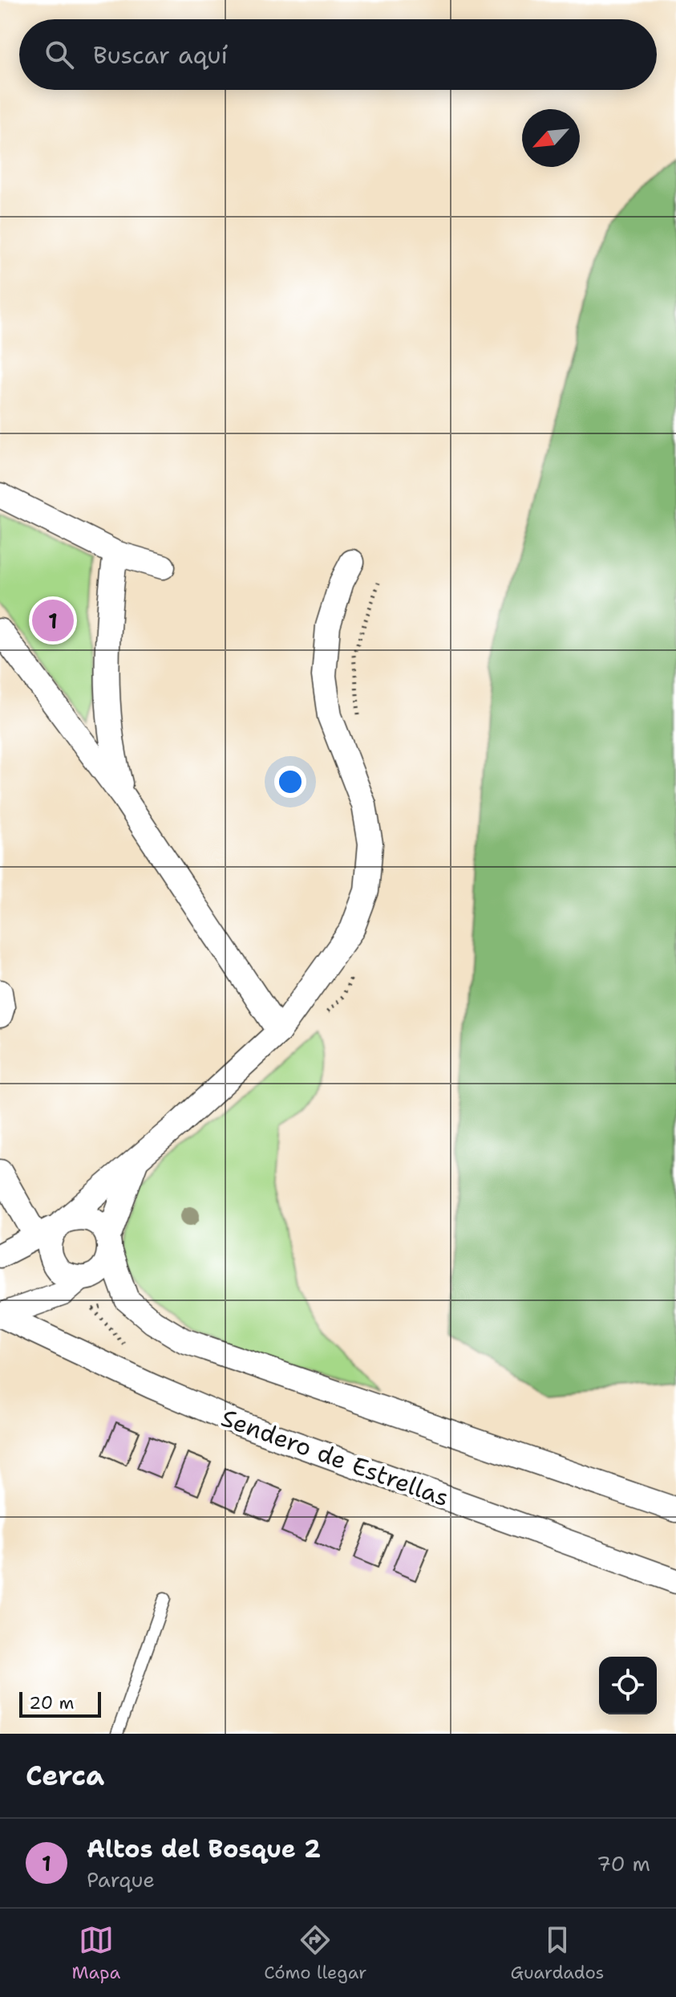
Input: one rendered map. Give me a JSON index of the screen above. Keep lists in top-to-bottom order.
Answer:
{
  "streets": {
    "street": ["Sendero de Estrellas"]
  },
  "scale_bar": "20 m",
  "north": "bottom left",
  "page": {
    "search": "Buscar aquí",
    "pins": "1",
    "scale": "20 m",
    "heading": "Cerca",
    "list": [
      {
        "mark": "1",
        "name": "Altos del Bosque 2",
        "note": "Parque",
        "value": "70 m"
      }
    ],
    "nav": ["Mapa", "Cómo llegar", "Guardados"]
  }
}
